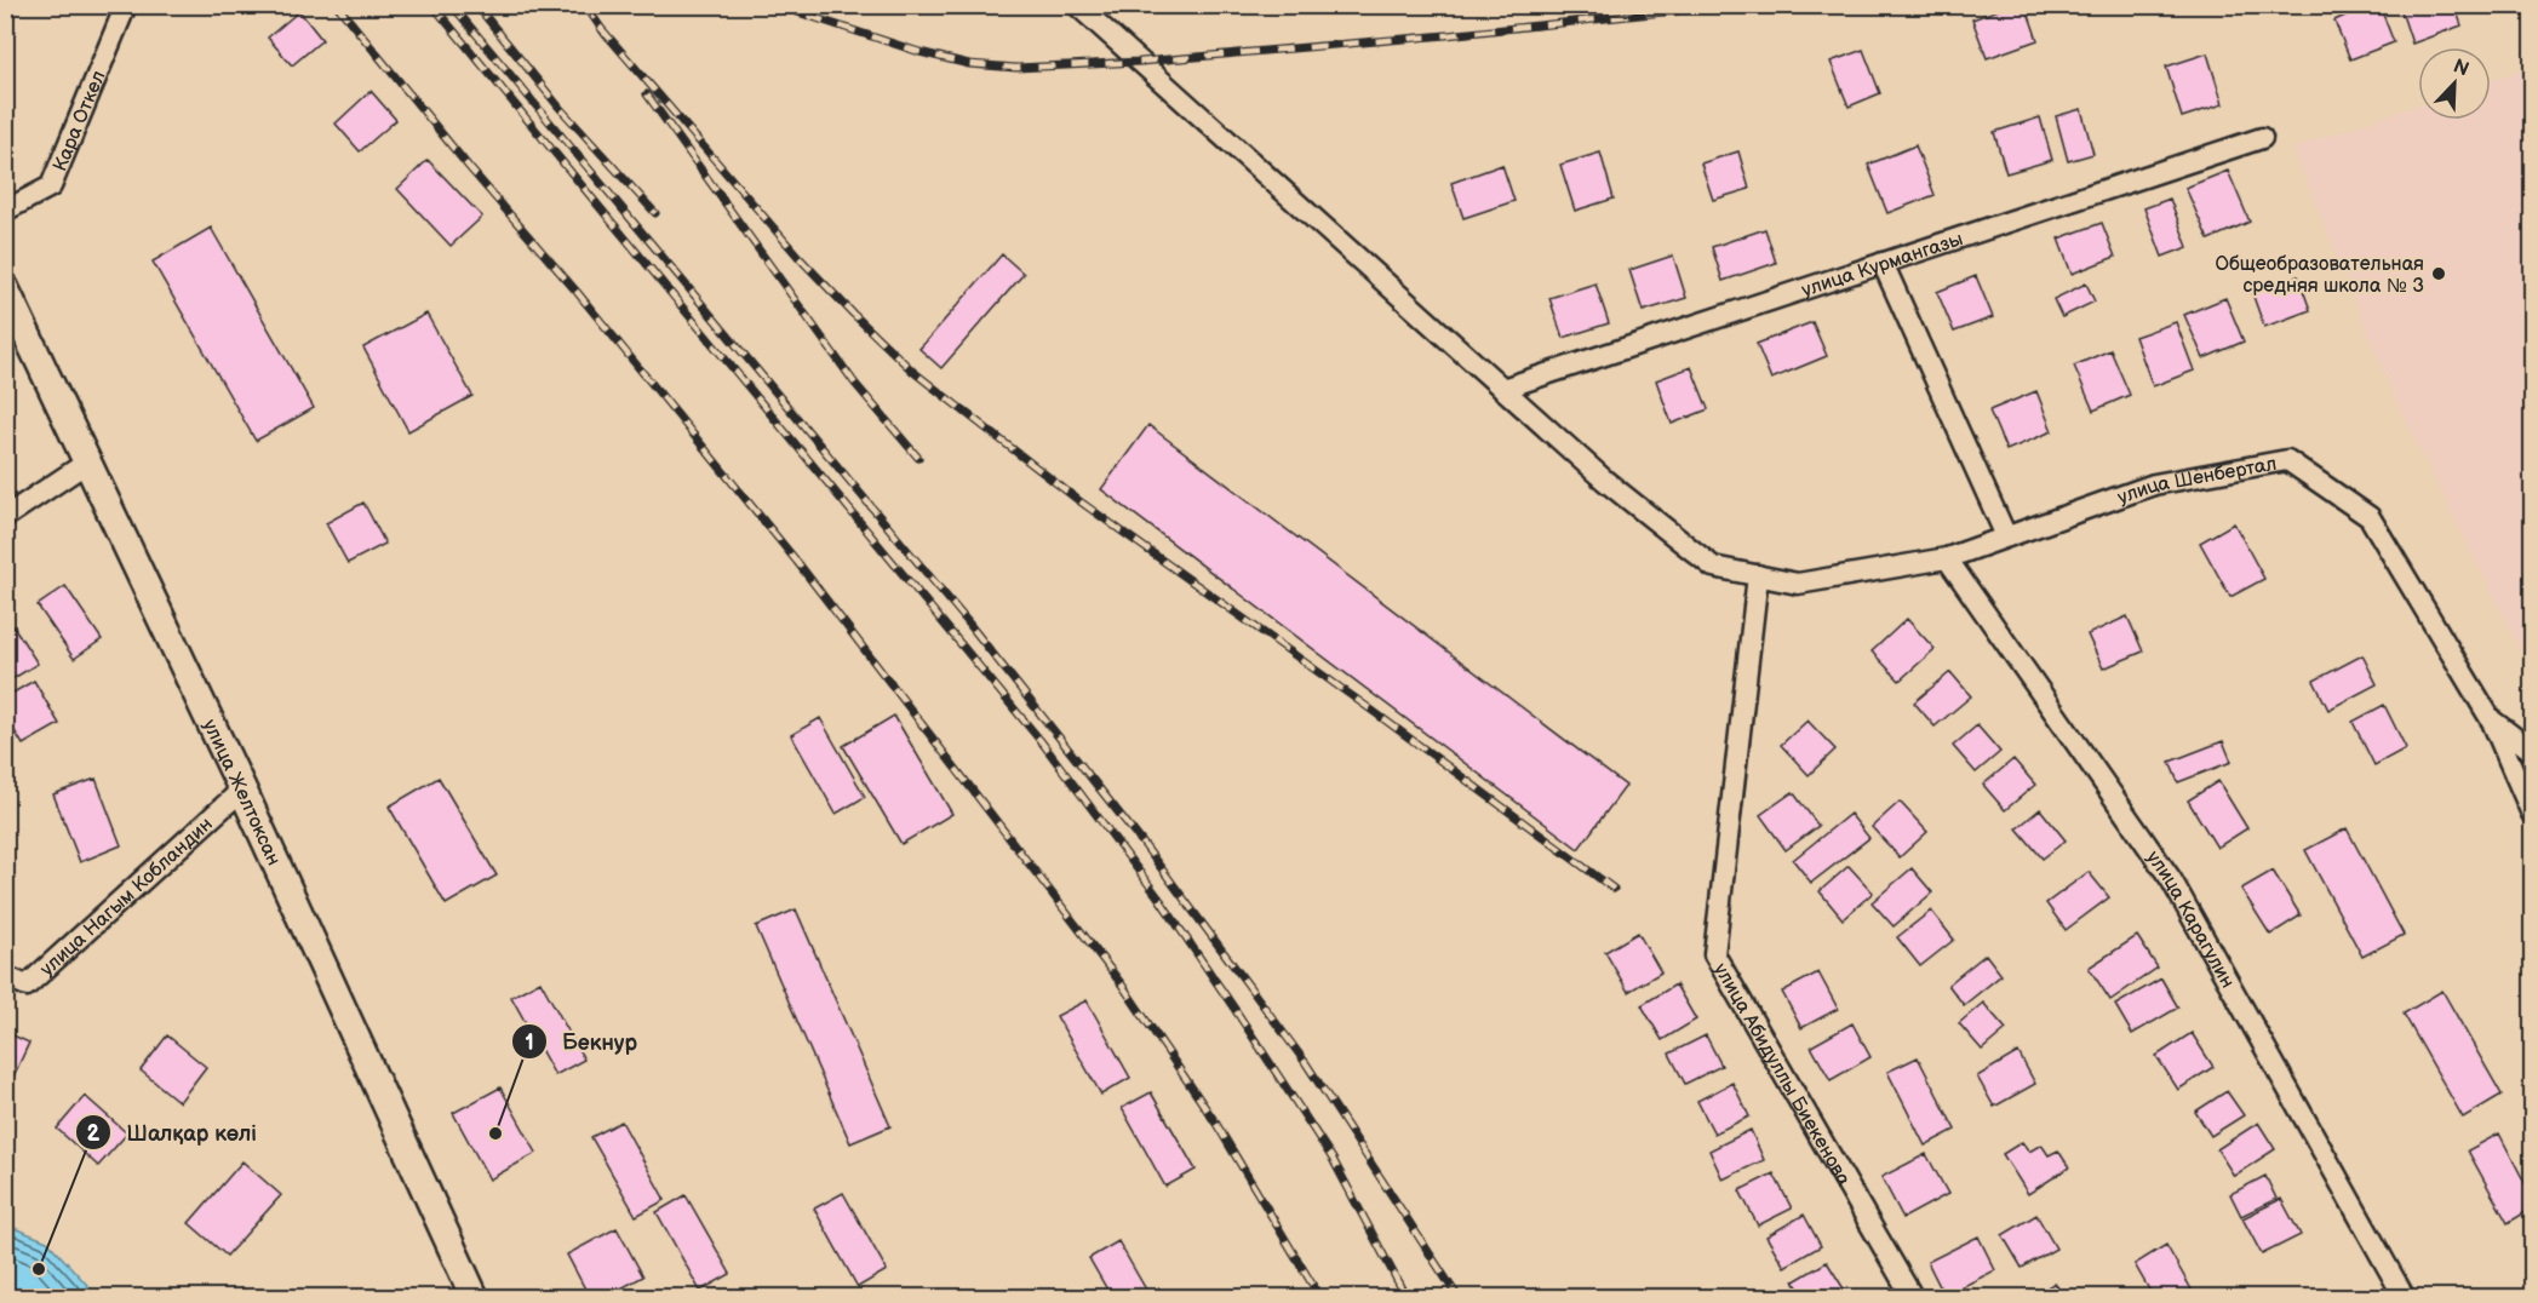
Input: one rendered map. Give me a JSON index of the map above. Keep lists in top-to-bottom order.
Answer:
{
  "streets": {
    "main road": ["улица Желтоксан"],
    "street": [
      "Кара Откел",
      "улица Курмангазы",
      "улица Шенбертал",
      "улица Нагым Кобландин",
      "улица Карагулин",
      "улица Абидуллы Биекенова"
    ]
  },
  "crossings": [
    ["улица Курмангазы", "улица Шенбертал"],
    ["улица Шенбертал", "улица Карагулин"],
    ["улица Шенбертал", "улица Абидуллы Биекенова"],
    ["улица Желтоксан", "улица Нагым Кобландин"]
  ],
  "places": ["Общеобразовательная средняя школа № 3", "Бекнур", "Шалқар көлі"],
  "north": "top right"
}
